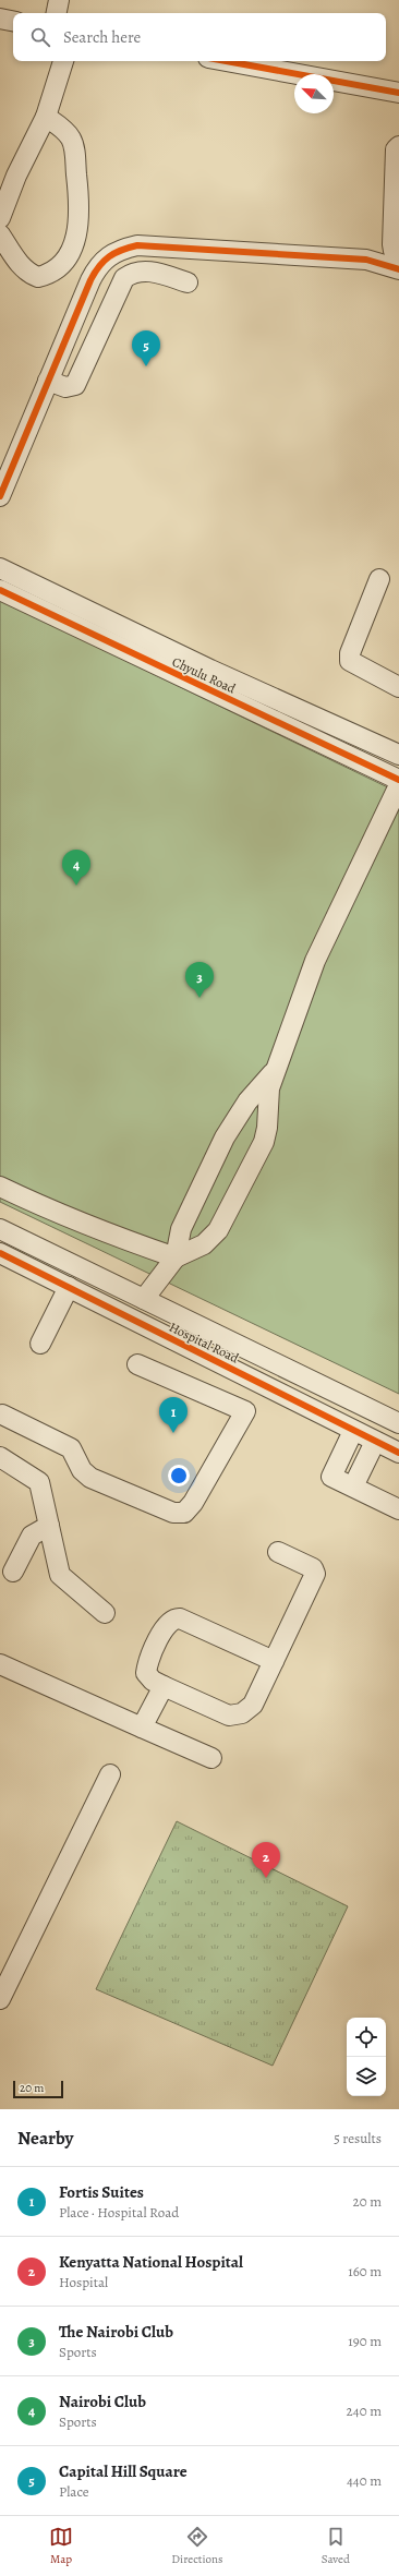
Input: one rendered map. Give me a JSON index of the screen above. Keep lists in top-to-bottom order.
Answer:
{
  "streets": {
    "street": ["Chyulu Road", "Hospital Road"]
  },
  "scale_bar": "20 m",
  "north": "top left",
  "page": {
    "search": "Search here",
    "pins": [
      "5",
      "4",
      "3",
      "1",
      "2"
    ],
    "scale": "20 m",
    "heading": ["Nearby", "5 results"],
    "list": [
      {
        "mark": "1",
        "name": "Fortis Suites",
        "note": "Place · Hospital Road",
        "value": "20 m"
      },
      {
        "mark": "2",
        "name": "Kenyatta National Hospital",
        "note": "Hospital",
        "value": "160 m"
      },
      {
        "mark": "3",
        "name": "The Nairobi Club",
        "note": "Sports",
        "value": "190 m"
      },
      {
        "mark": "4",
        "name": "Nairobi Club",
        "note": "Sports",
        "value": "240 m"
      },
      {
        "mark": "5",
        "name": "Capital Hill Square",
        "note": "Place",
        "value": "440 m"
      }
    ],
    "nav": ["Map", "Directions", "Saved"]
  }
}
